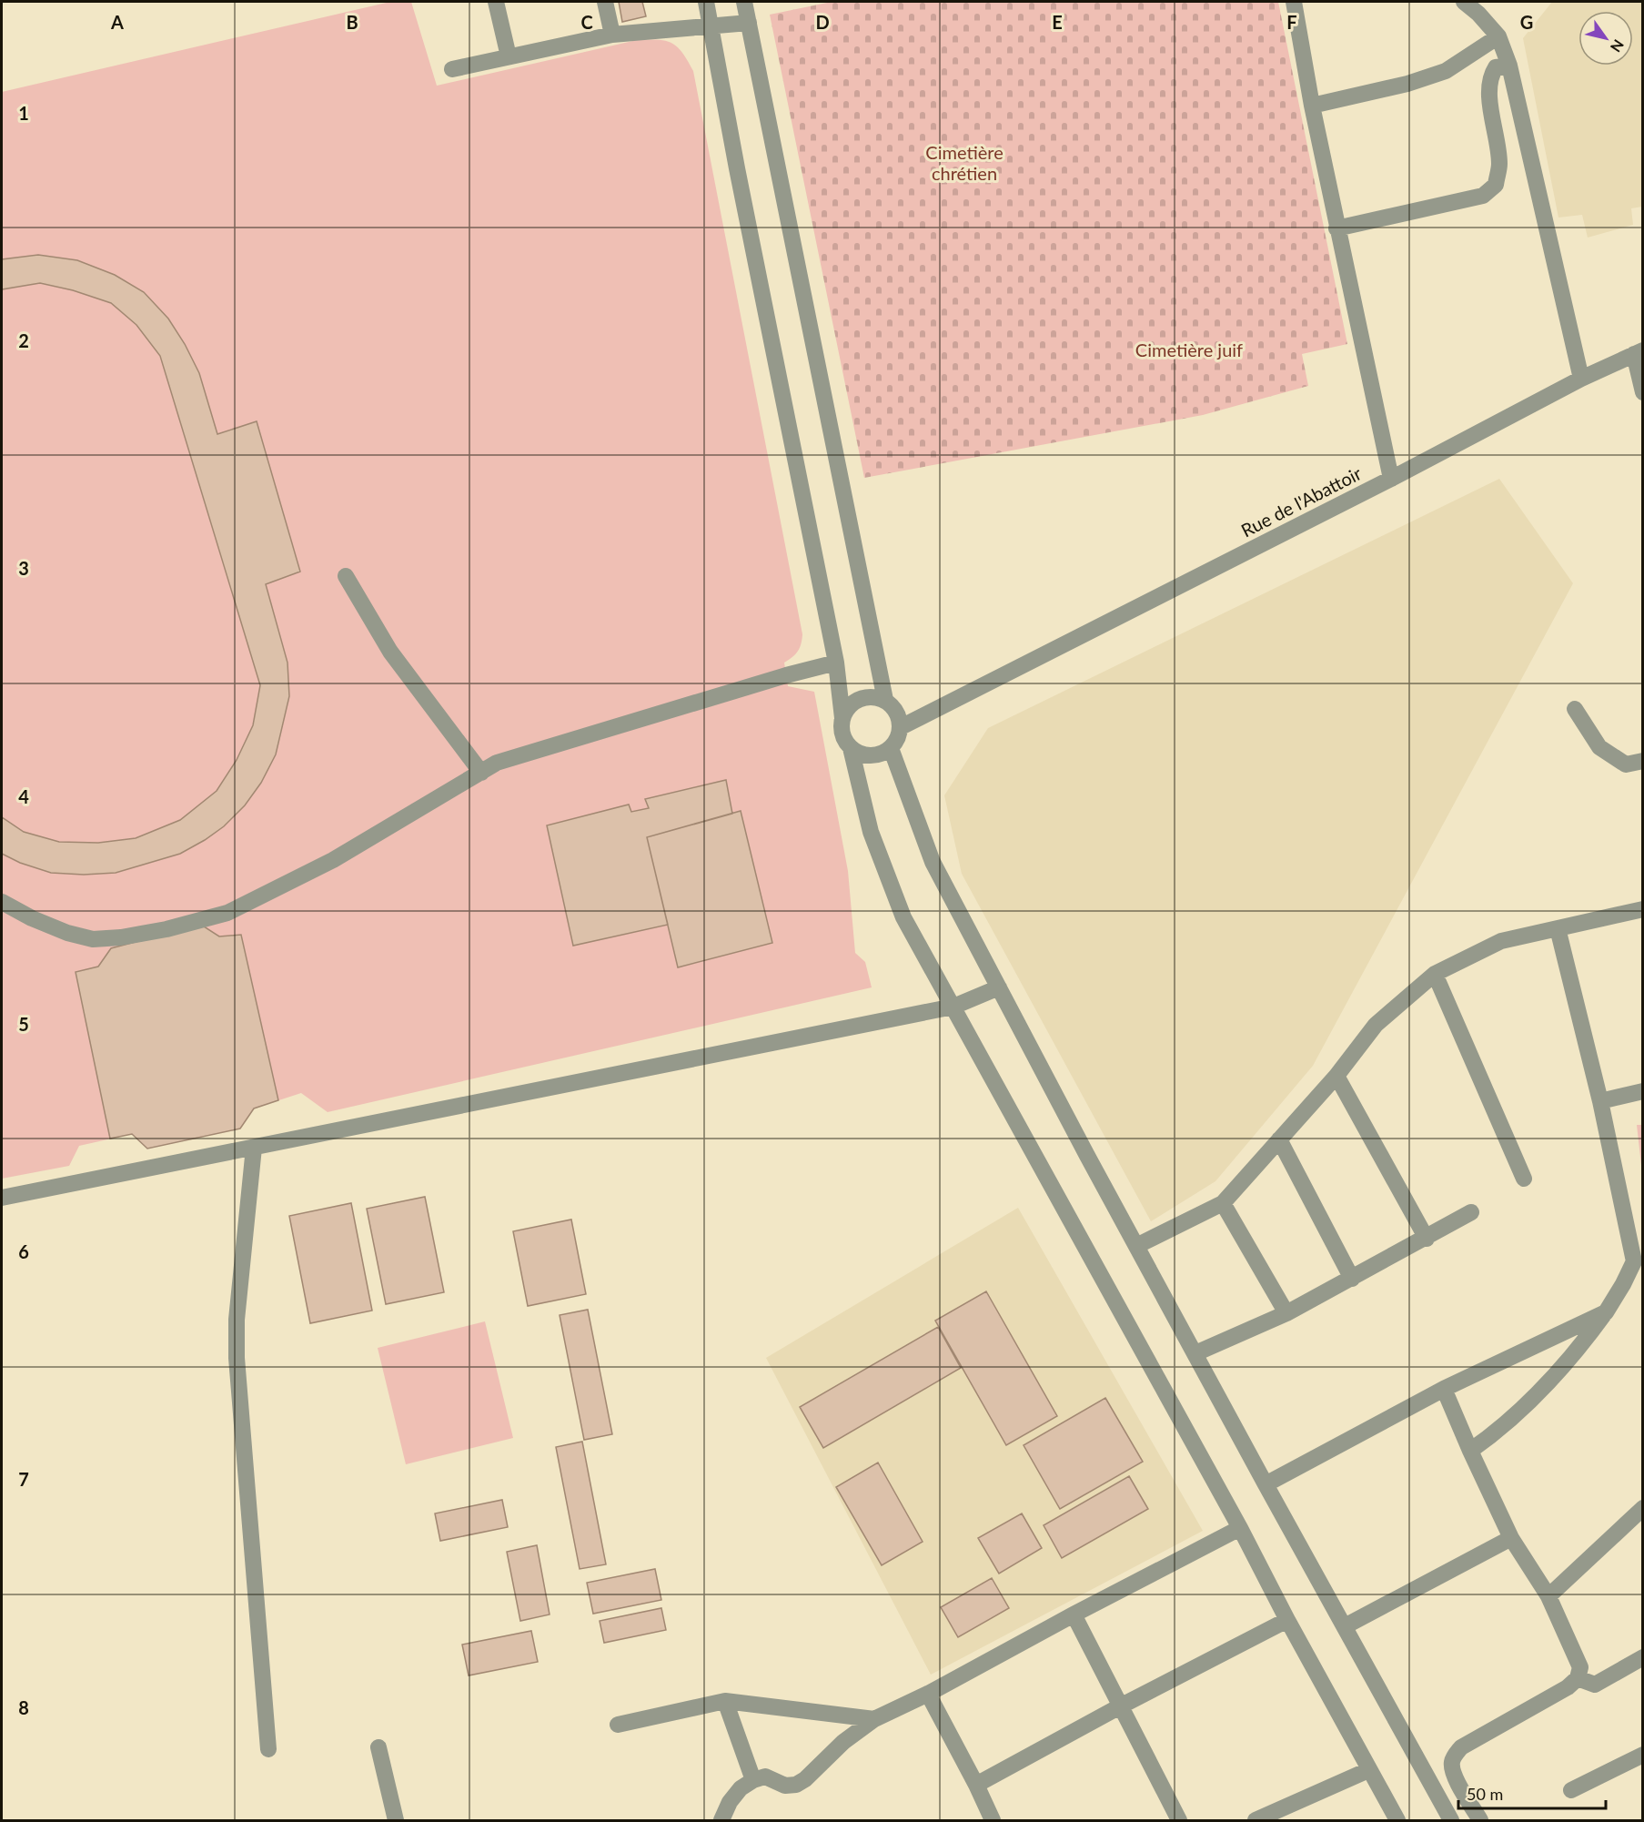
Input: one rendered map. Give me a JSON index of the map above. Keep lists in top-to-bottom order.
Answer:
{
  "streets": {
    "street": ["Rue de l'Abattoir"]
  },
  "parks": ["Cimetière chrétien", "Cimetière juif"],
  "scale_bar": "50 m",
  "north": "bottom right",
  "grid": {
    "columns": [
      "A",
      "B",
      "C",
      "D",
      "E",
      "F",
      "G"
    ],
    "rows": [
      "1",
      "2",
      "3",
      "4",
      "5",
      "6",
      "7",
      "8"
    ]
  }
}
